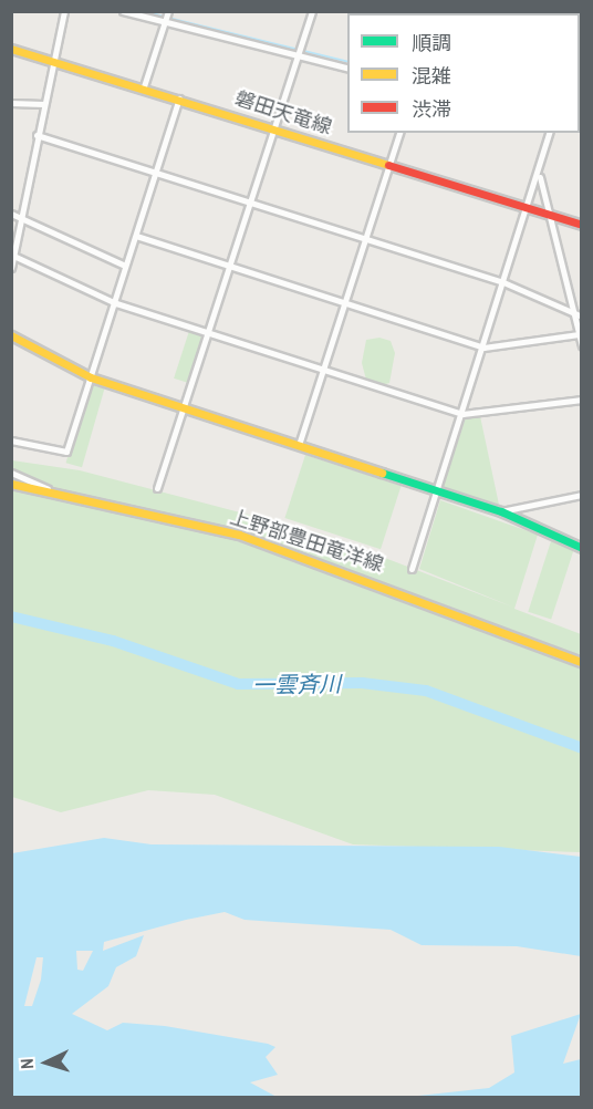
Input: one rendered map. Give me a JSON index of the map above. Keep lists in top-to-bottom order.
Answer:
{
  "streets": {
    "main road": ["磐田天竜線", "上野部豊田竜洋線"]
  },
  "water": ["一雲斉川"],
  "legend": ["順調", "混雑", "渋滞"],
  "north": "left"
}
